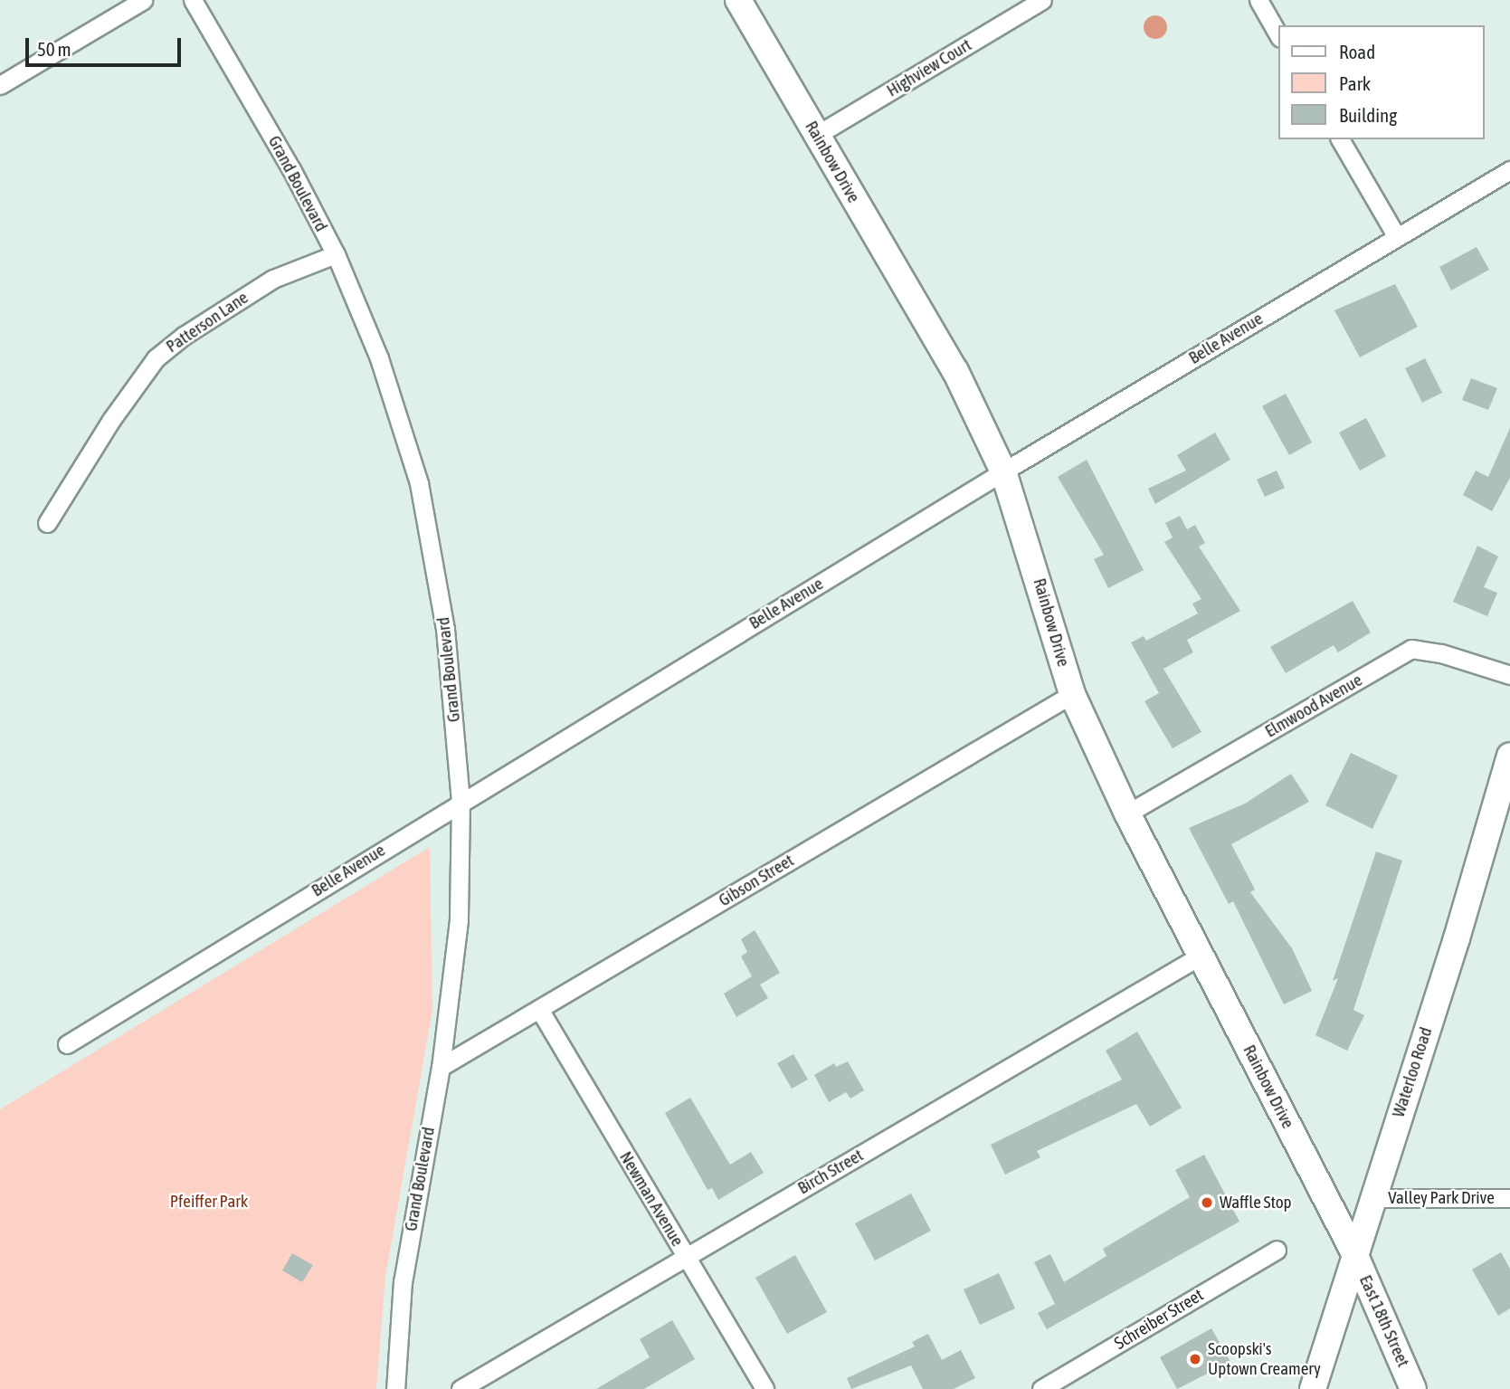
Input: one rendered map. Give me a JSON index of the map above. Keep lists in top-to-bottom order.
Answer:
{
  "streets": {
    "main road": ["Rainbow Drive", "Waterloo Road", "East 18th Street"],
    "street": [
      "Highview Court",
      "Grand Boulevard",
      "Patterson Lane",
      "Belle Avenue",
      "Elmwood Avenue",
      "Gibson Street",
      "Birch Street",
      "Valley Park Drive",
      "Newman Avenue",
      "Schreiber Street"
    ]
  },
  "crossings": [
    ["Highview Court", "Rainbow Drive"],
    ["Rainbow Drive", "Belle Avenue"],
    ["Rainbow Drive", "Elmwood Avenue"],
    ["Rainbow Drive", "Gibson Street"],
    ["Rainbow Drive", "Waterloo Road"],
    ["Rainbow Drive", "Birch Street"],
    ["Rainbow Drive", "East 18th Street"],
    ["Grand Boulevard", "Patterson Lane"],
    ["Grand Boulevard", "Belle Avenue"],
    ["Grand Boulevard", "Gibson Street"],
    ["Gibson Street", "Newman Avenue"],
    ["Waterloo Road", "Valley Park Drive"],
    ["Waterloo Road", "East 18th Street"],
    ["Birch Street", "Newman Avenue"]
  ],
  "parks": ["Pfeiffer Park"],
  "places": ["Waffle Stop", "Scoopski's Uptown Creamery"],
  "legend": ["Road", "Park", "Building"],
  "scale_bar": "50 m"
}
